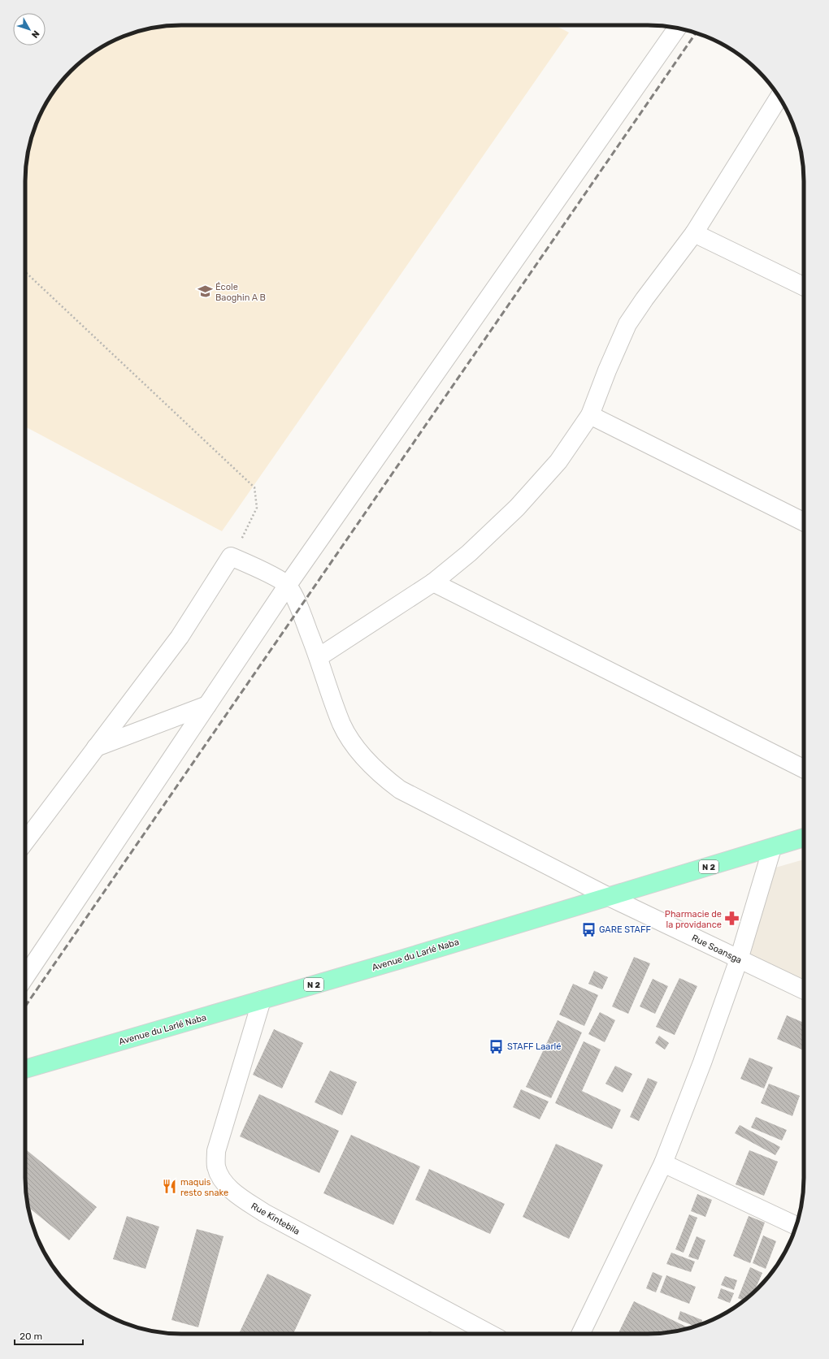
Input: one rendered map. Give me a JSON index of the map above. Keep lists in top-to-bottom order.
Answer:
{
  "streets": {
    "main road": ["N 2", "Avenue du Larlé Naba"],
    "street": ["Rue Soansga", "Rue Kintebila"]
  },
  "crossings": [
    ["Rue Soansga", "Avenue du Larlé Naba"],
    ["Avenue du Larlé Naba", "Rue Kintebila"]
  ],
  "places": {
    "school or university": ["École Baoghin A B"],
    "pharmacy": ["Pharmacie de la providance"],
    "bus stop": ["GARE STAFF", "STAFF Laarlé"],
    "restaurant": ["maquis resto snake"]
  },
  "scale_bar": "20 m",
  "north": "bottom right"
}
